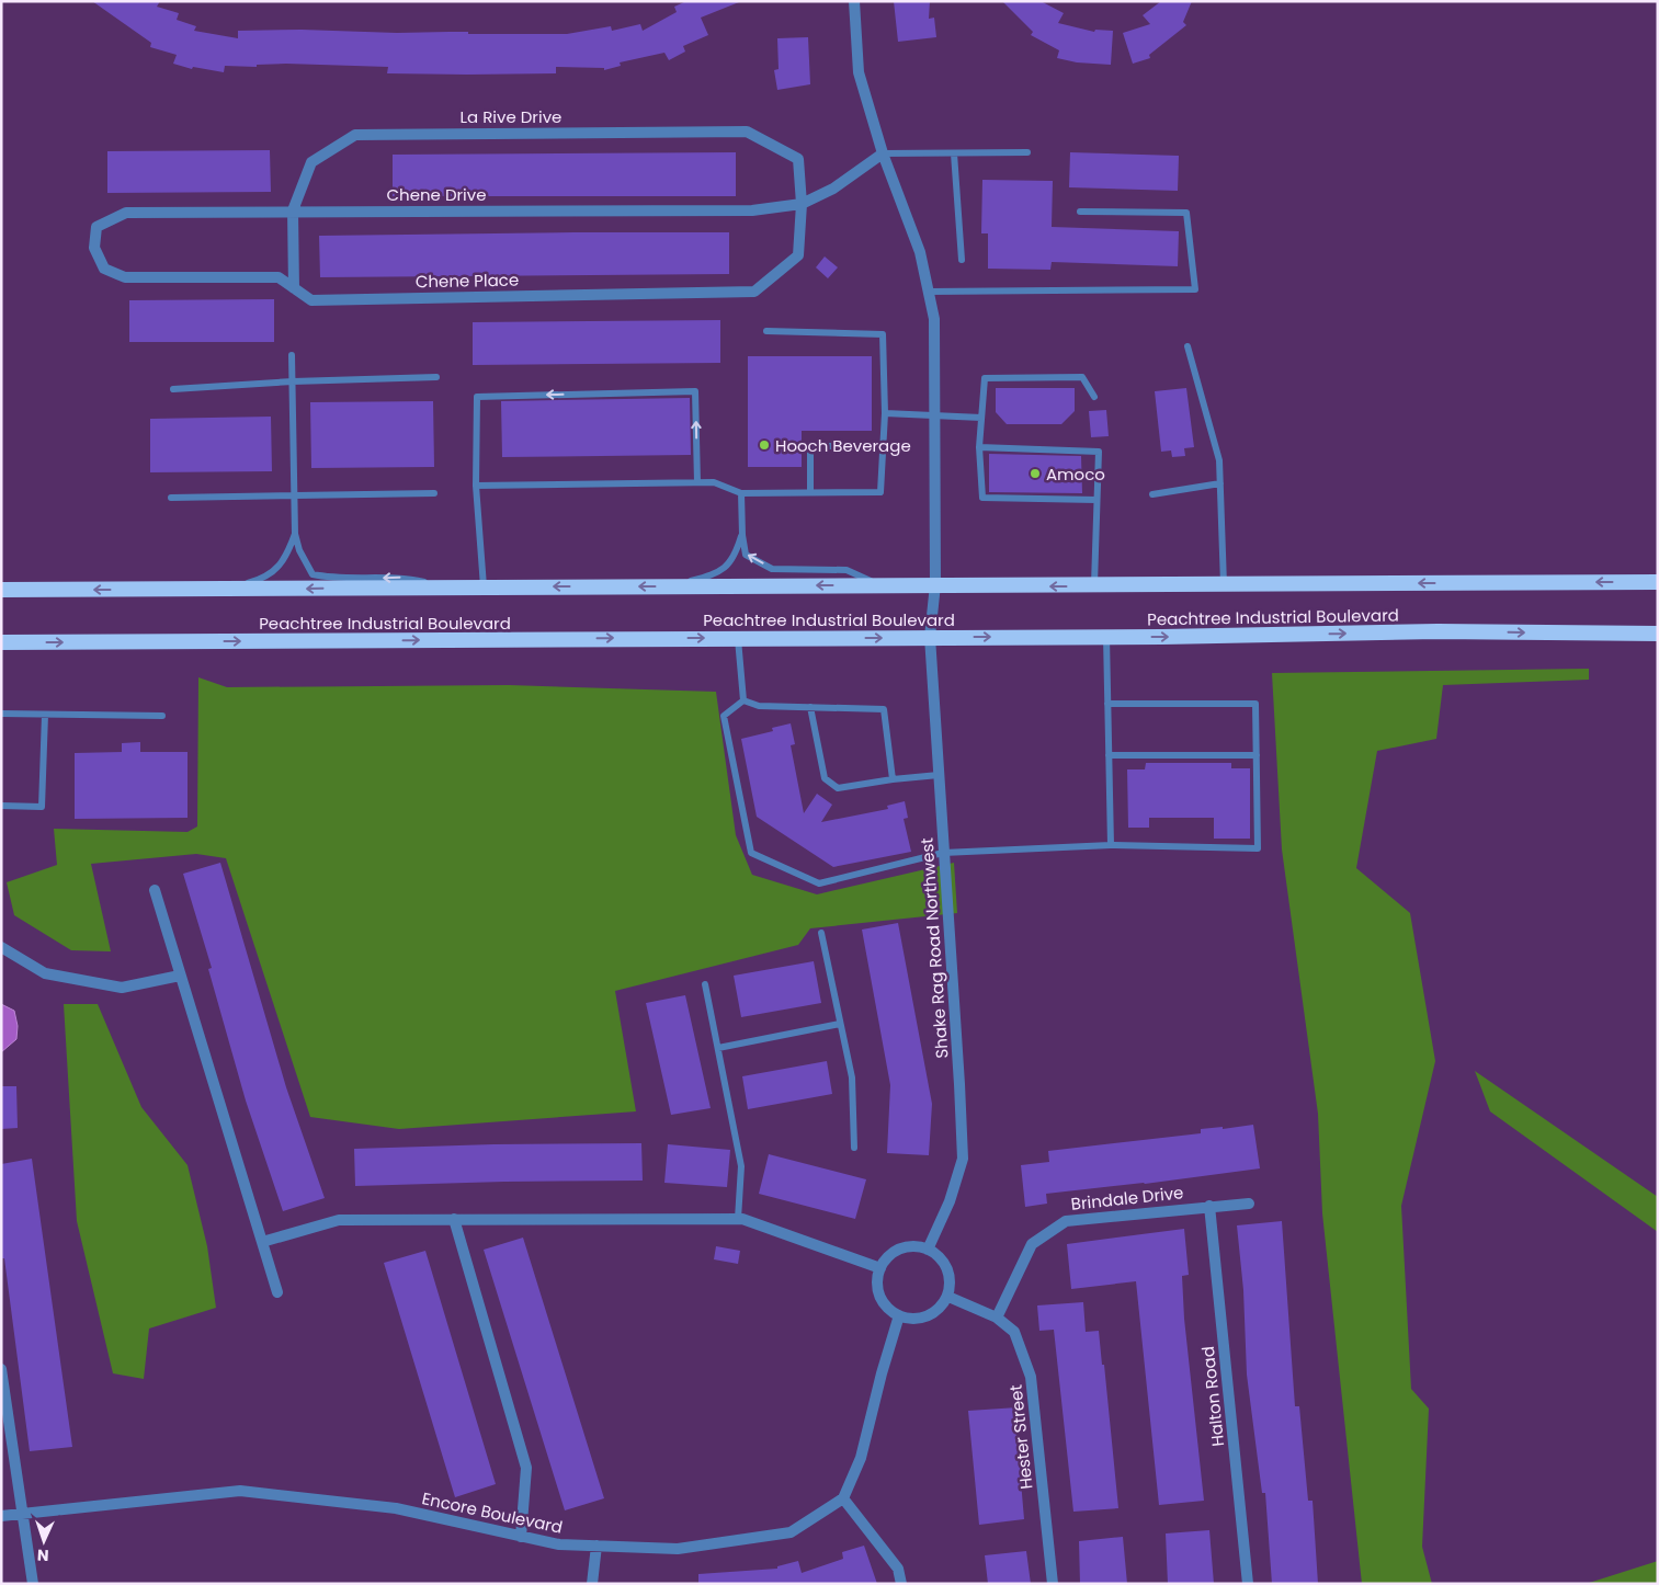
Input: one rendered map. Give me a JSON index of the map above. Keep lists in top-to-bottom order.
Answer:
{
  "streets": {
    "highway": ["Peachtree Industrial Boulevard"],
    "street": [
      "La Rive Drive",
      "Chene Drive",
      "Chene Place",
      "Shake Rag Road Northwest",
      "Brindale Drive",
      "Halton Road",
      "Hester Street",
      "Encore Boulevard"
    ]
  },
  "crossings": [
    ["La Rive Drive", "Chene Drive"],
    ["La Rive Drive", "Chene Place"],
    ["Chene Drive", "Chene Place"],
    ["Chene Drive", "Shake Rag Road Northwest"],
    ["Peachtree Industrial Boulevard", "Shake Rag Road Northwest"],
    ["Shake Rag Road Northwest", "Hester Street"],
    ["Brindale Drive", "Halton Road"],
    ["Brindale Drive", "Hester Street"]
  ],
  "places": ["Hooch Beverage", "Amoco"],
  "north": "bottom"
}
